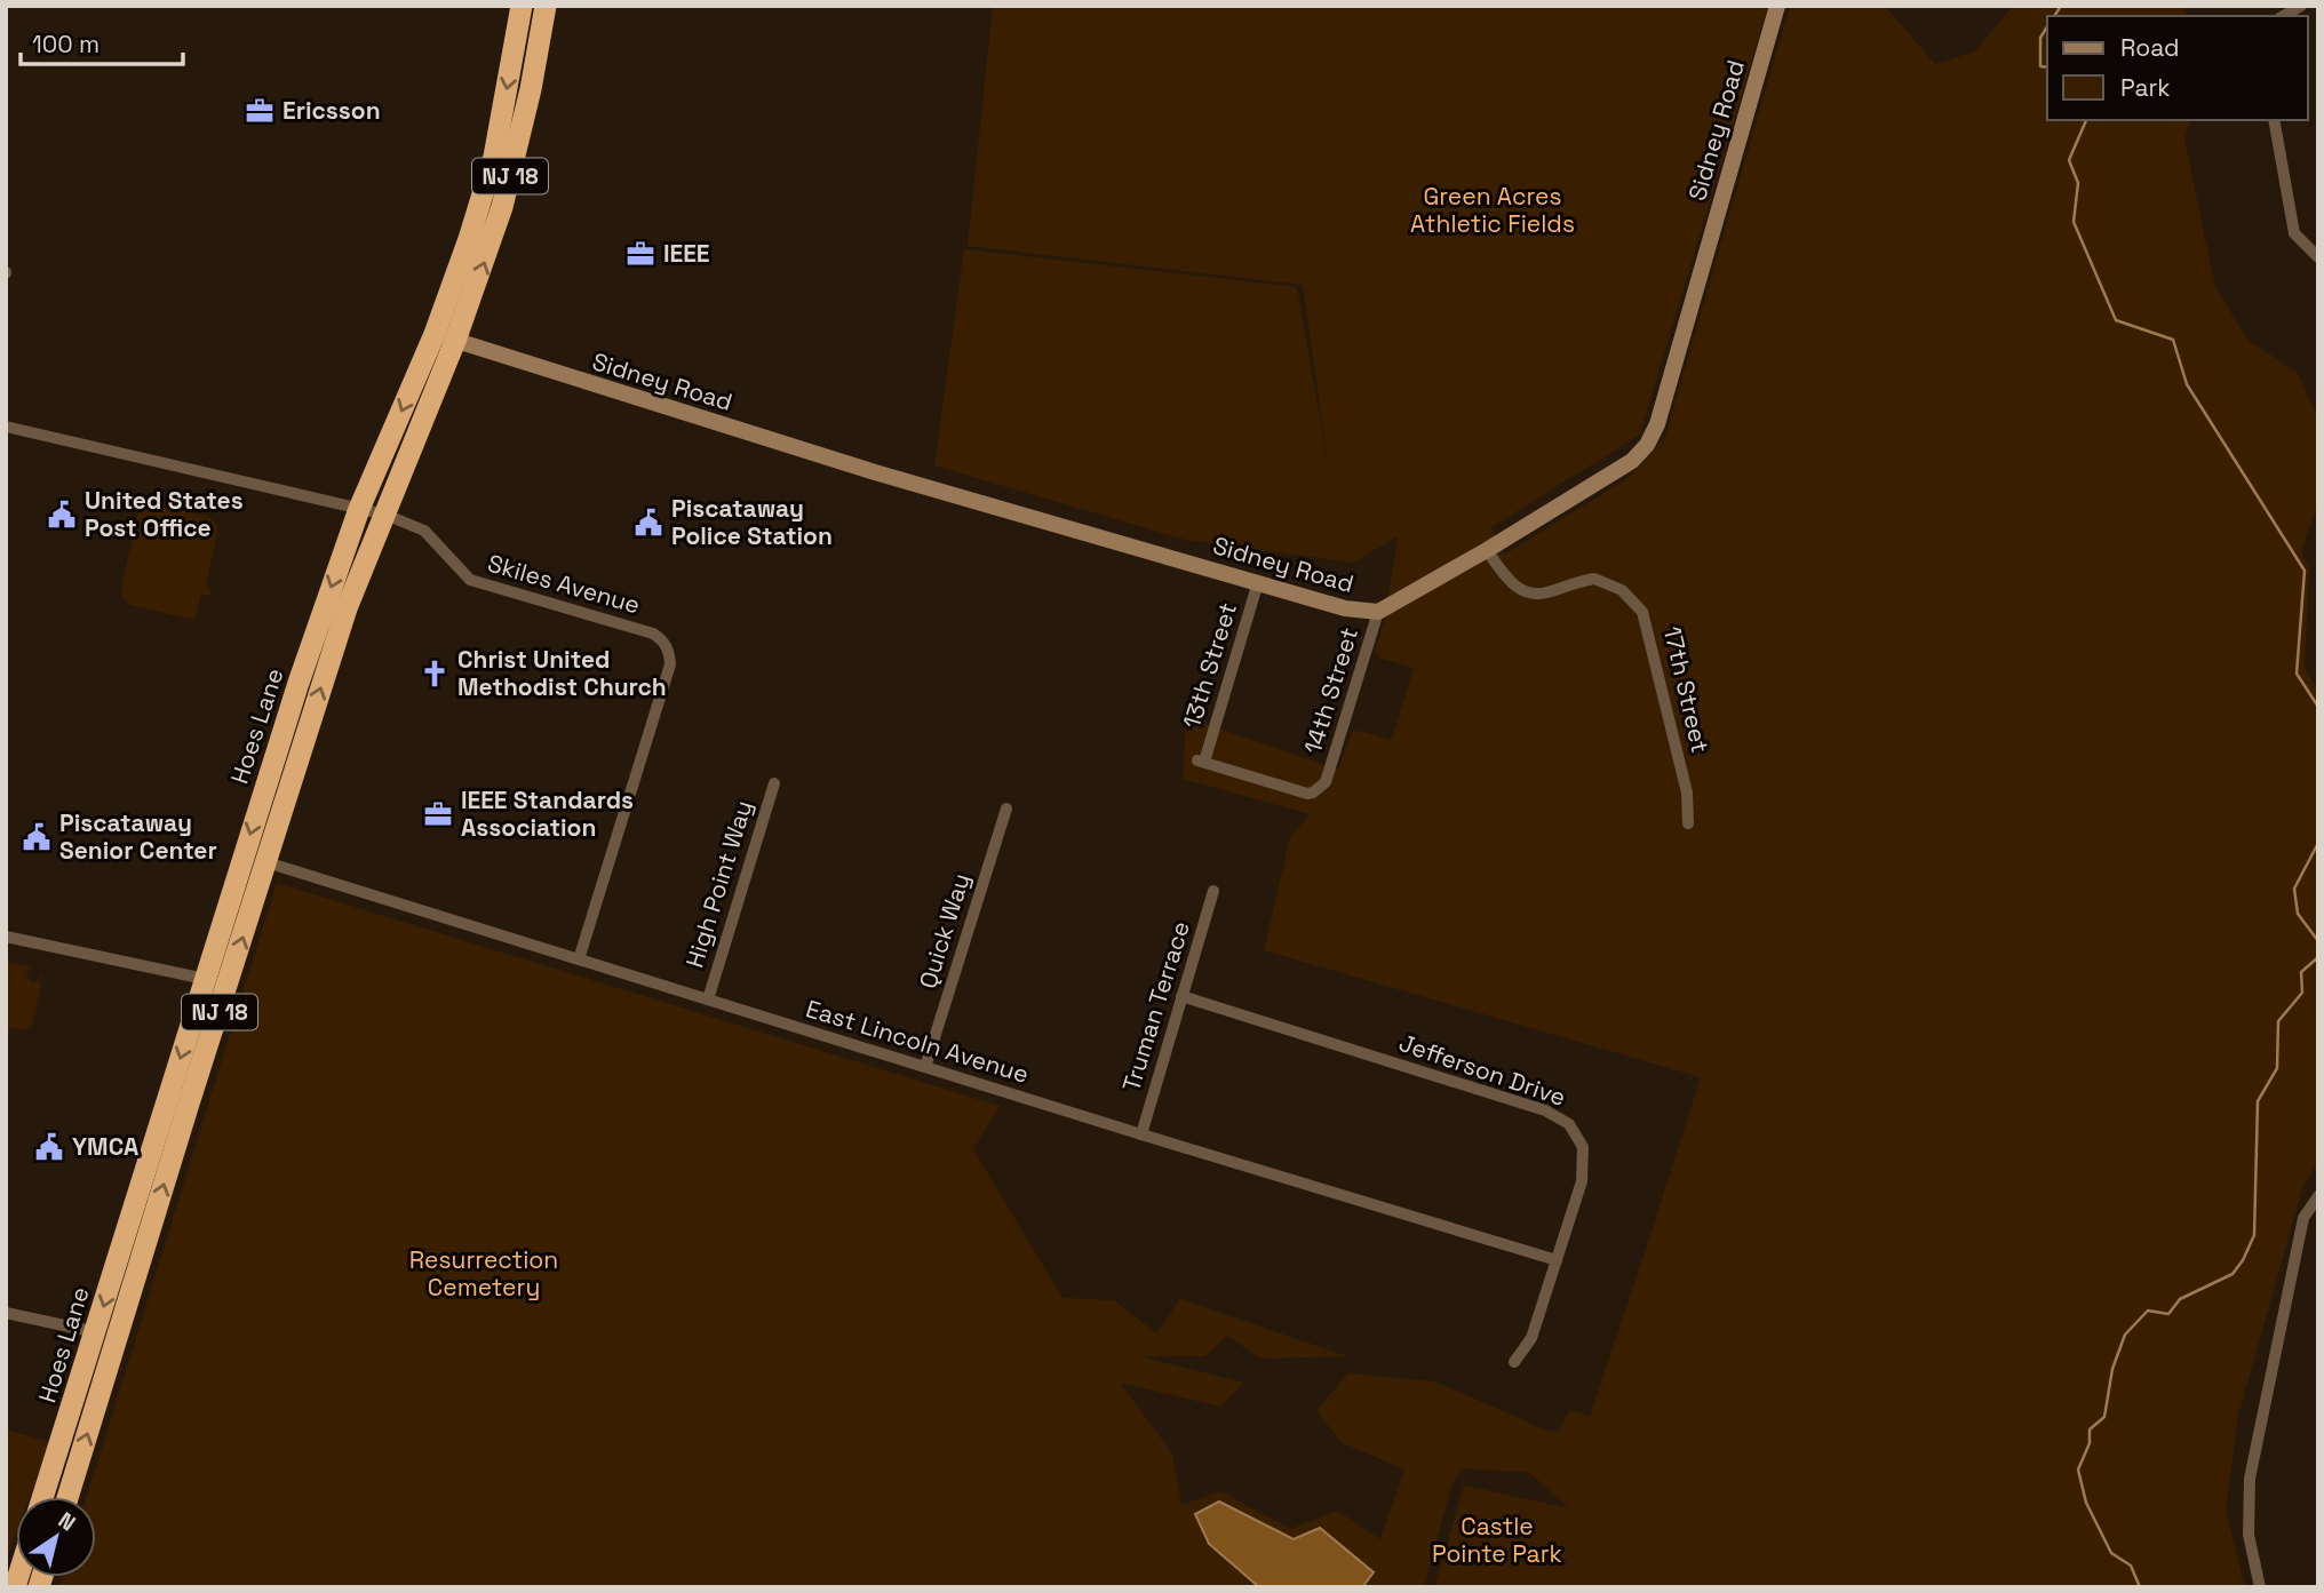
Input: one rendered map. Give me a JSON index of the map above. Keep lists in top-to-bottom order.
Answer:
{
  "streets": {
    "highway": ["NJ 18", "Hoes Lane"],
    "street": [
      "Sidney Road",
      "Skiles Avenue",
      "13th Street",
      "17th Street",
      "14th Street",
      "High Point Way",
      "Quick Way",
      "Truman Terrace",
      "East Lincoln Avenue",
      "Jefferson Drive"
    ]
  },
  "crossings": [
    ["Sidney Road", "13th Street"],
    ["Sidney Road", "17th Street"],
    ["Sidney Road", "14th Street"],
    ["Sidney Road", "Hoes Lane"],
    ["Skiles Avenue", "Hoes Lane"],
    ["Skiles Avenue", "East Lincoln Avenue"],
    ["13th Street", "14th Street"],
    ["Hoes Lane", "East Lincoln Avenue"],
    ["High Point Way", "East Lincoln Avenue"],
    ["Quick Way", "East Lincoln Avenue"],
    ["Truman Terrace", "East Lincoln Avenue"],
    ["Truman Terrace", "Jefferson Drive"],
    ["East Lincoln Avenue", "Jefferson Drive"]
  ],
  "parks": ["Green Acres Athletic Fields", "Resurrection Cemetery", "Castle Pointe Park"],
  "places": {
    "office": ["Ericsson", "IEEE", "IEEE Standards Association"],
    "public building": [
      "United States Post Office",
      "Piscataway Police Station",
      "Piscataway Senior Center",
      "YMCA"
    ],
    "church": ["Christ United Methodist Church"]
  },
  "legend": ["Road", "Park"],
  "scale_bar": "100 m",
  "north": "top right"
}
